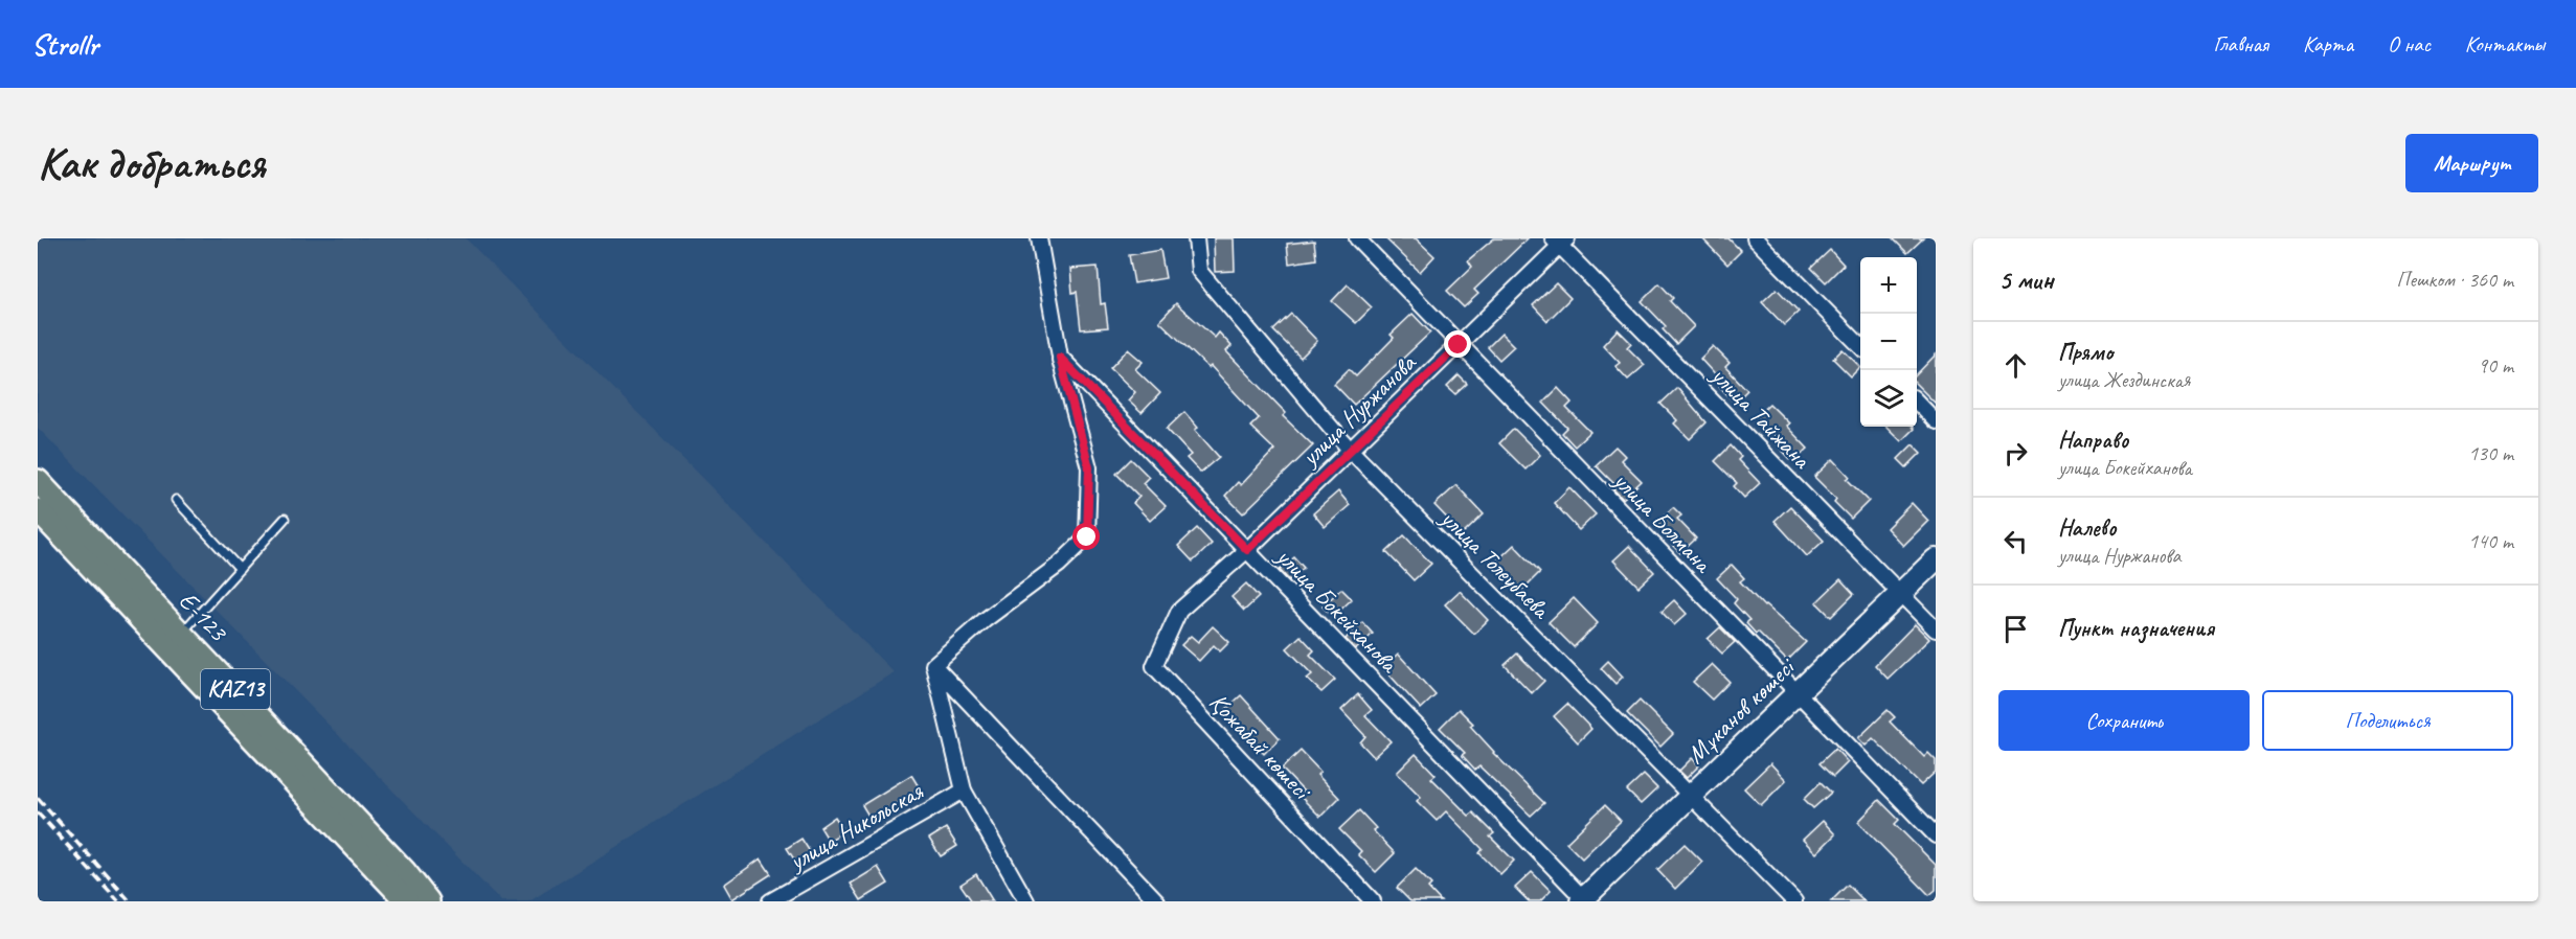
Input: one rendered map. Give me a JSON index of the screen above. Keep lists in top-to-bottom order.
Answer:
{
  "streets": {
    "main road": ["Е-123", "KAZ13"],
    "street": [
      "улица Нуржанова",
      "улица Тайжана",
      "улица Болмана",
      "улица Толеубаева",
      "улица Бокейханова",
      "Мұканов көшесі",
      "Қожабай көшесі",
      "улица Никольская"
    ]
  },
  "crossings": [
    ["улица Нуржанова", "улица Тайжана"],
    ["улица Нуржанова", "улица Болмана"],
    ["улица Нуржанова", "улица Толеубаева"],
    ["улица Нуржанова", "улица Бокейханова"],
    ["улица Нуржанова", "Қожабай көшесі"],
    ["улица Тайжана", "Мұканов көшесі"],
    ["улица Болмана", "Мұканов көшесі"],
    ["улица Толеубаева", "Мұканов көшесі"],
    ["улица Бокейханова", "Мұканов көшесі"]
  ],
  "page": {
    "header": "Strollr",
    "nav": [
      "Главная",
      "Карта",
      "О нас",
      "Контакты"
    ],
    "buttons": [
      "Маршрут",
      ["Сохранить", "Поделиться"]
    ],
    "title": "Как добраться",
    "heading": ["5 мин", "Пешком · 360 m"],
    "map_buttons": ["+", "−"],
    "list": [
      ["Прямо", "улица Жездинская", "90 m"],
      ["Направо", "улица Бокейханова", "130 m"],
      ["Налево", "улица Нуржанова", "140 m"],
      "Пункт назначения"
    ]
  }
}
